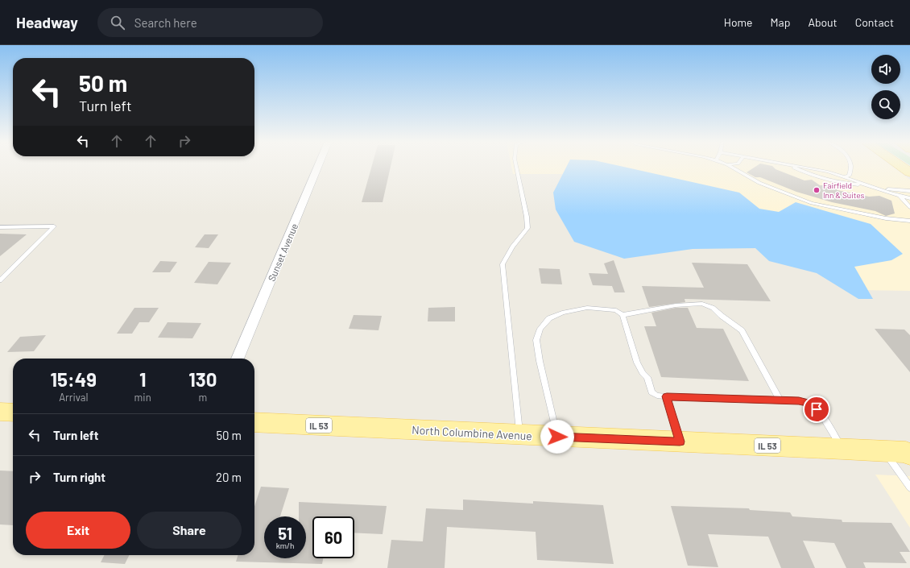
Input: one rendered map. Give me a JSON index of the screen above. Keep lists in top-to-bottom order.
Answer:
{
  "streets": {
    "main road": ["IL 53", "North Columbine Avenue"],
    "street": ["Sunset Avenue"]
  },
  "places": ["Fairfield Inn & Suites"],
  "page": {
    "header": "Headway",
    "search": "Search here",
    "nav": [
      "Home",
      "Map",
      "About",
      "Contact"
    ],
    "turn": ["50 m", "Turn left"],
    "eta": [
      "15:49",
      "Arrival",
      "1",
      "min",
      "130",
      "m"
    ],
    "list": [
      {
        "name": "Turn left",
        "value": "50 m"
      },
      {
        "name": "Turn right",
        "value": "20 m"
      }
    ],
    "buttons": ["Exit", "Share"],
    "speed": "51 km/h",
    "limit": "60"
  }
}
